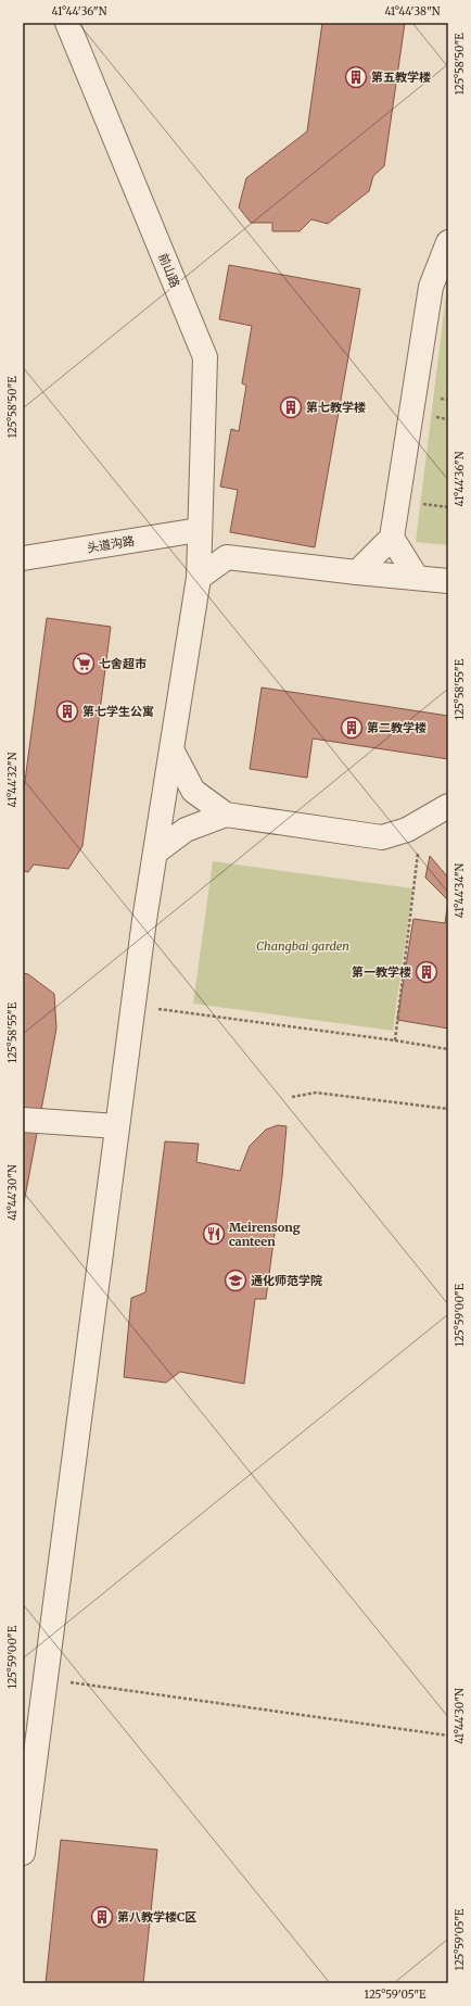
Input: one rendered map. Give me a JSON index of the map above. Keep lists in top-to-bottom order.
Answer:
{
  "streets": {
    "street": ["前山路", "头道沟路"]
  },
  "crossings": [
    ["前山路", "头道沟路"]
  ],
  "parks": ["Changbai garden"],
  "places": {
    "building": [
      "第五教学楼",
      "第七教学楼",
      "第七学生公寓",
      "第二教学楼",
      "第一教学楼",
      "第八教学楼C区"
    ],
    "supermarket": ["七舍超市"],
    "restaurant": ["Meirensong canteen"],
    "school or university": ["通化师范学院"]
  },
  "coordinates": [
    "41°44'36\"N",
    "41°44'38\"N",
    "125°58'50\"E",
    "125°58'55\"E",
    "41°44'32\"N",
    "41°44'34\"N",
    "41°44'30\"N",
    "125°59'00\"E",
    "125°59'05\"E"
  ]
}
